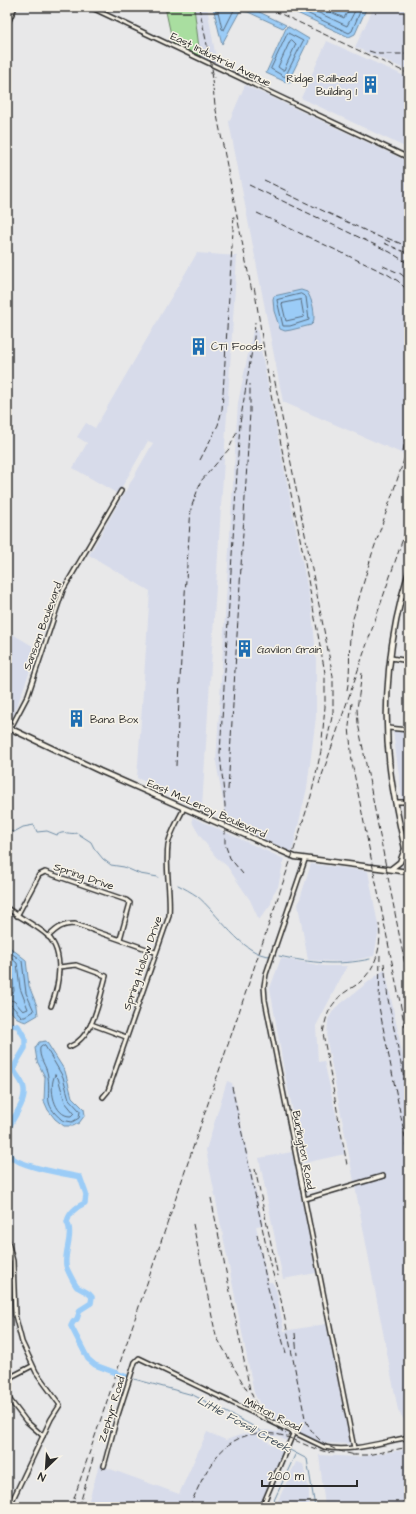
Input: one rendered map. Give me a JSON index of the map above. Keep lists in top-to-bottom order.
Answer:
{
  "streets": {
    "main road": ["East McLeroy Boulevard"],
    "street": [
      "East Industrial Avenue",
      "Sansom Boulevard",
      "Spring Drive",
      "Spring Hollow Drive",
      "Burlington Road",
      "Zephyr Road",
      "Minton Road"
    ]
  },
  "crossings": [
    ["Sansom Boulevard", "East McLeroy Boulevard"],
    ["East McLeroy Boulevard", "Spring Hollow Drive"],
    ["East McLeroy Boulevard", "Burlington Road"],
    ["Burlington Road", "Minton Road"],
    ["Zephyr Road", "Minton Road"]
  ],
  "water": ["Little Fossil Creek"],
  "places": {
    "building": [
      "Ridge Railhead Building 1",
      "CTI Foods",
      "Gavilon Grain",
      "Bana Box"
    ]
  },
  "scale_bar": "200 m",
  "north": "bottom left"
}
